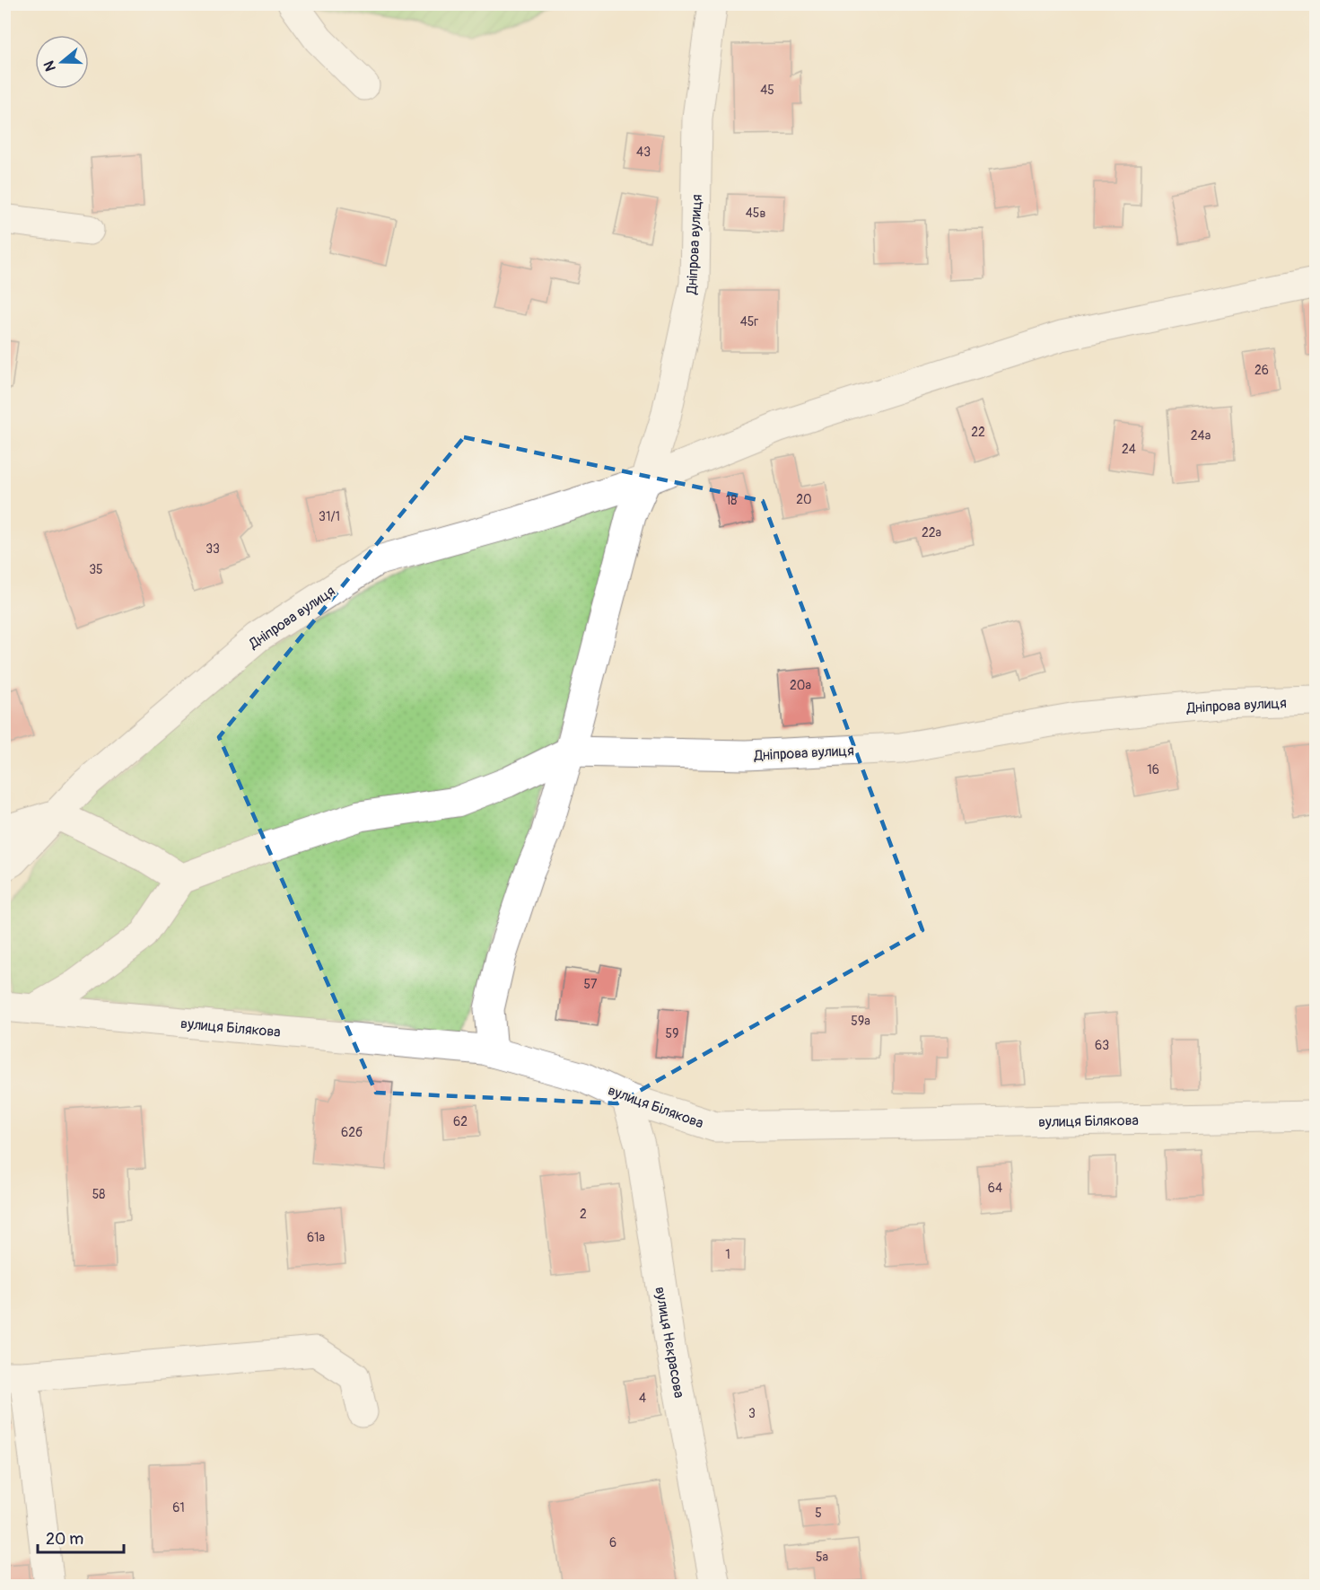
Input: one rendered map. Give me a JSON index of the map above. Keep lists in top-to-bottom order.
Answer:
{
  "streets": {
    "street": ["Дніпрова вулиця", "вулиця Білякова", "вулиця Нєкрасова"]
  },
  "crossings": [
    ["вулиця Білякова", "вулиця Нєкрасова"]
  ],
  "house_numbers": [
    "45",
    "43",
    "45в",
    "45г",
    "26",
    "22",
    "24а",
    "24",
    "20",
    "18",
    "31/1",
    "22а",
    "33",
    "35",
    "20а",
    "16",
    "57",
    "59а",
    "59",
    "63",
    "62",
    "62б",
    "64",
    "58",
    "2",
    "61а",
    "1",
    "4",
    "3",
    "61",
    "5",
    "6",
    "5а"
  ],
  "scale_bar": "20 m",
  "north": "left"
}
